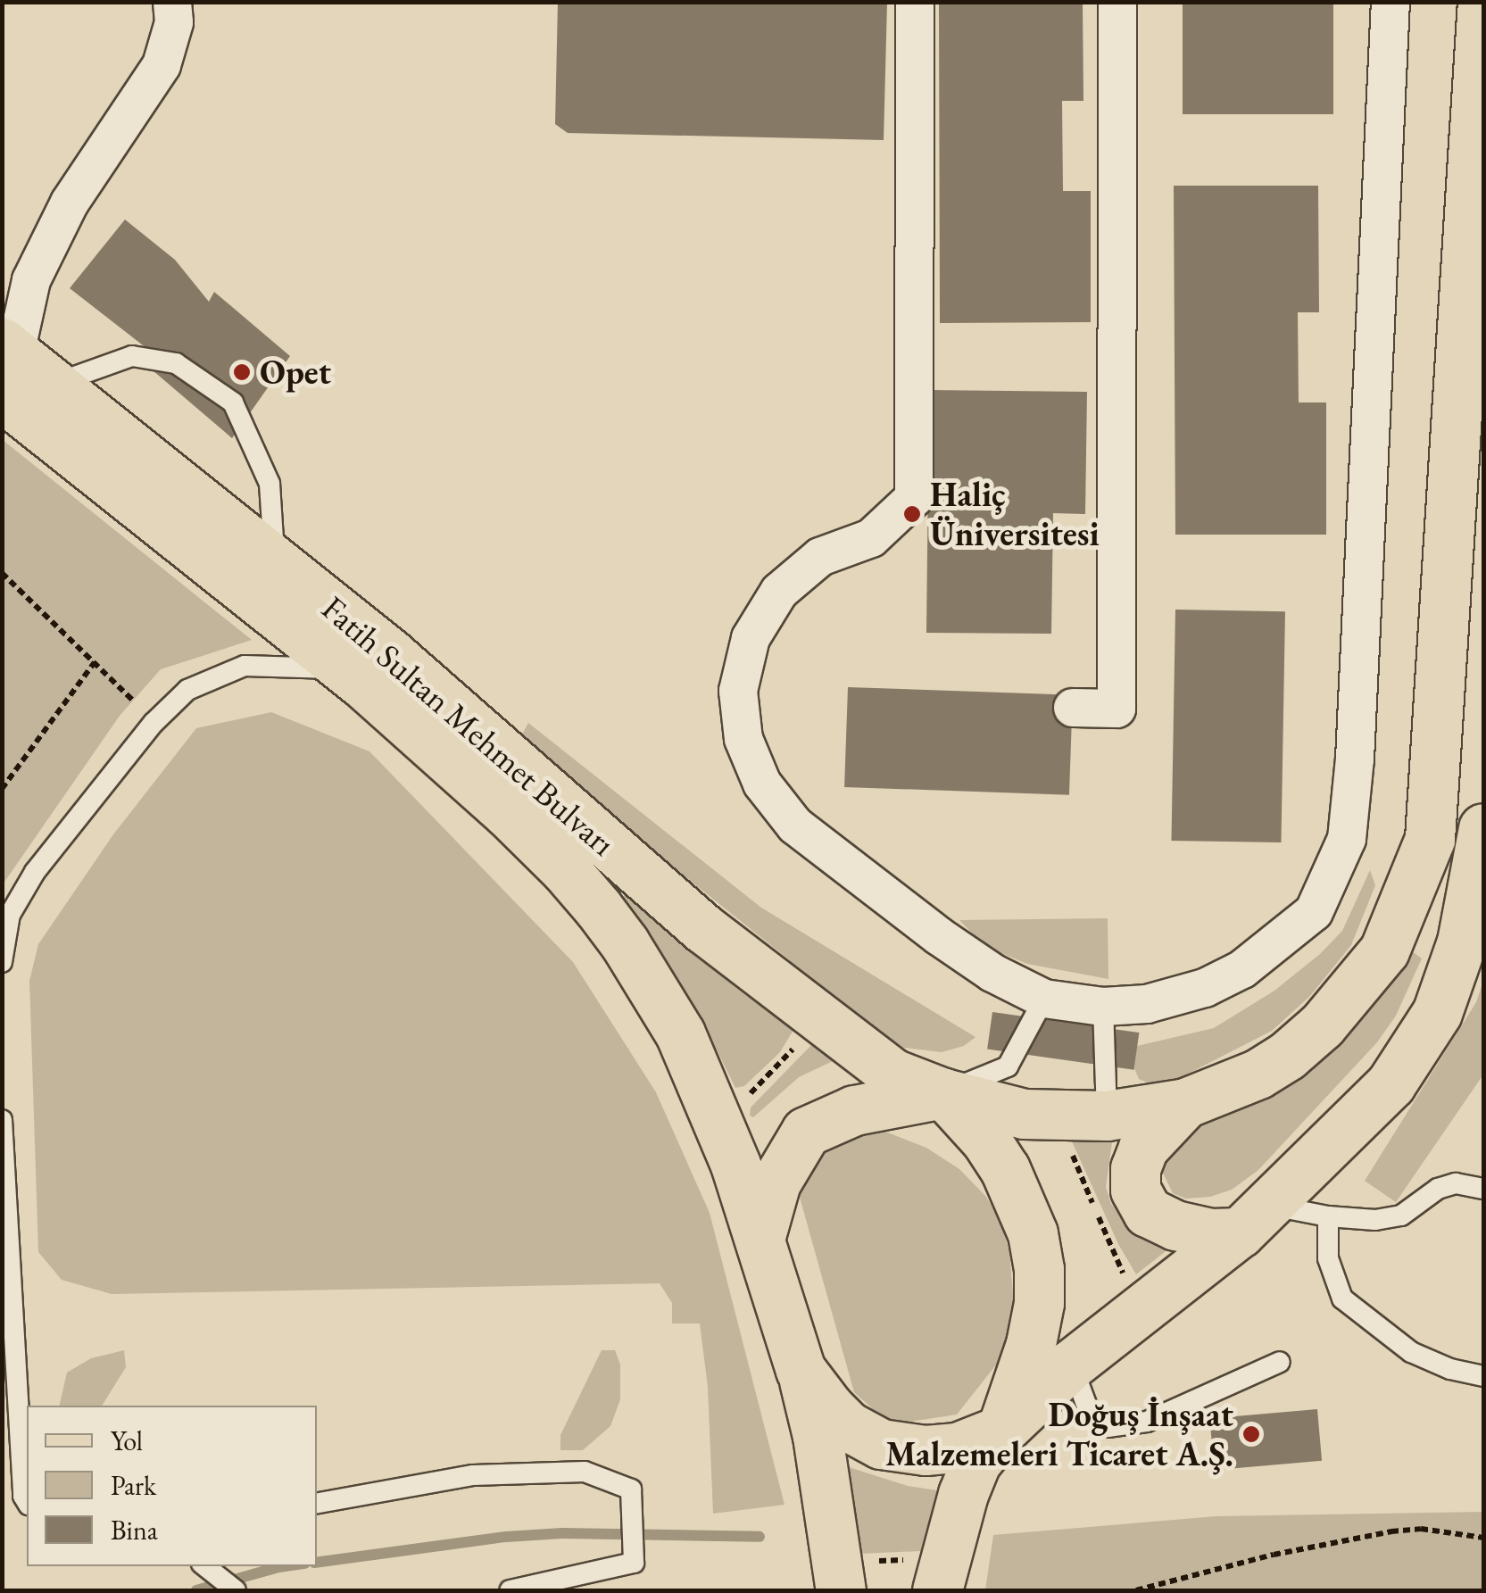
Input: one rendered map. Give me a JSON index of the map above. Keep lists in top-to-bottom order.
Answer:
{
  "streets": {
    "main road": ["Fatih Sultan Mehmet Bulvarı"]
  },
  "places": ["Opet", "Haliç Üniversitesi", "Doğuş İnşaat Malzemeleri Ticaret A.Ş."],
  "legend": ["Yol", "Park", "Bina"]
}
